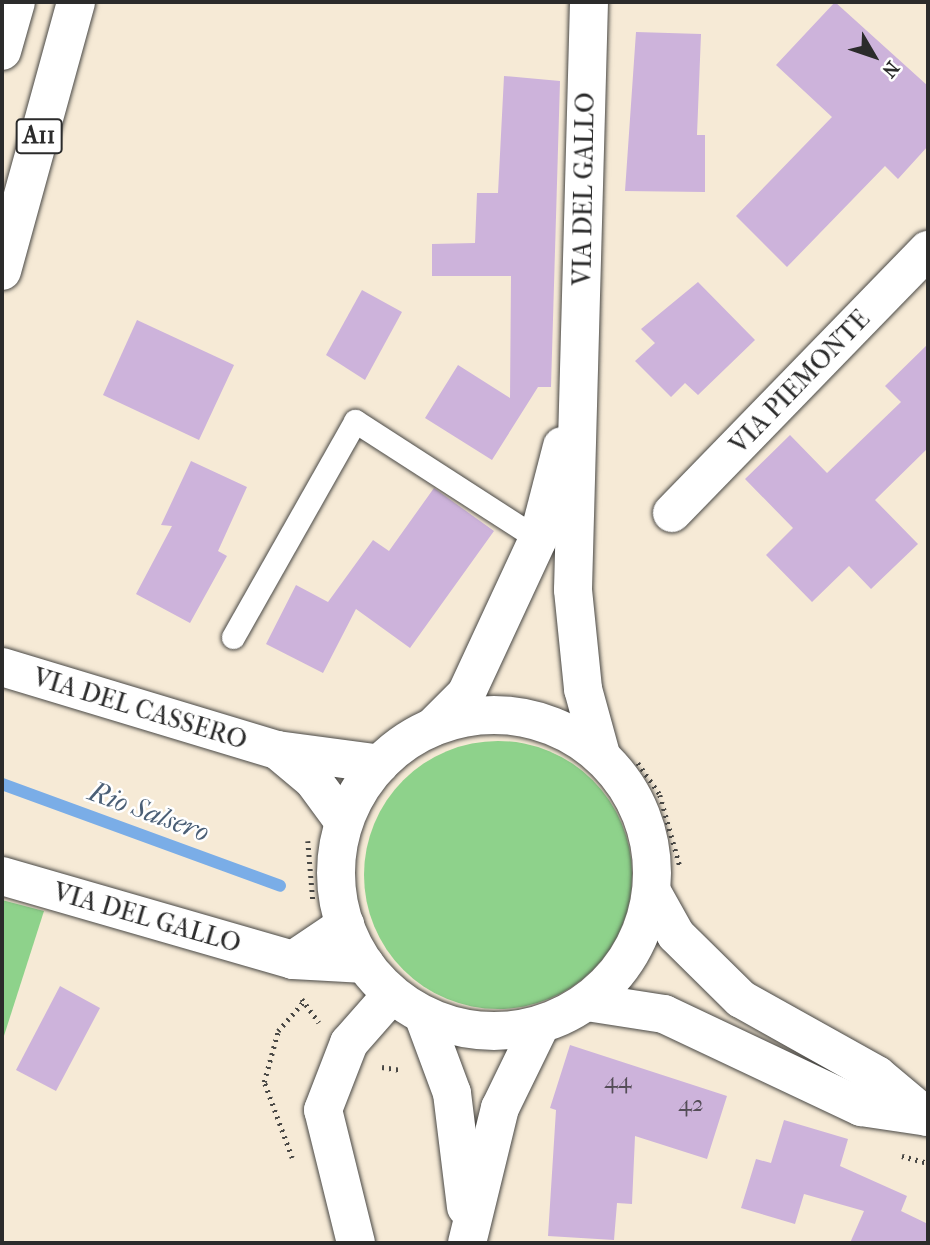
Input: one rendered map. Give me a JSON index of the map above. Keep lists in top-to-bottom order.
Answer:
{
  "streets": {
    "main road": [
      "A11",
      "VIA DEL GALLO",
      "VIA PIEMONTE",
      "VIA DEL CASSERO"
    ]
  },
  "water": ["Rio Salsero"],
  "house_numbers": ["44", "42"],
  "north": "bottom right"
}
